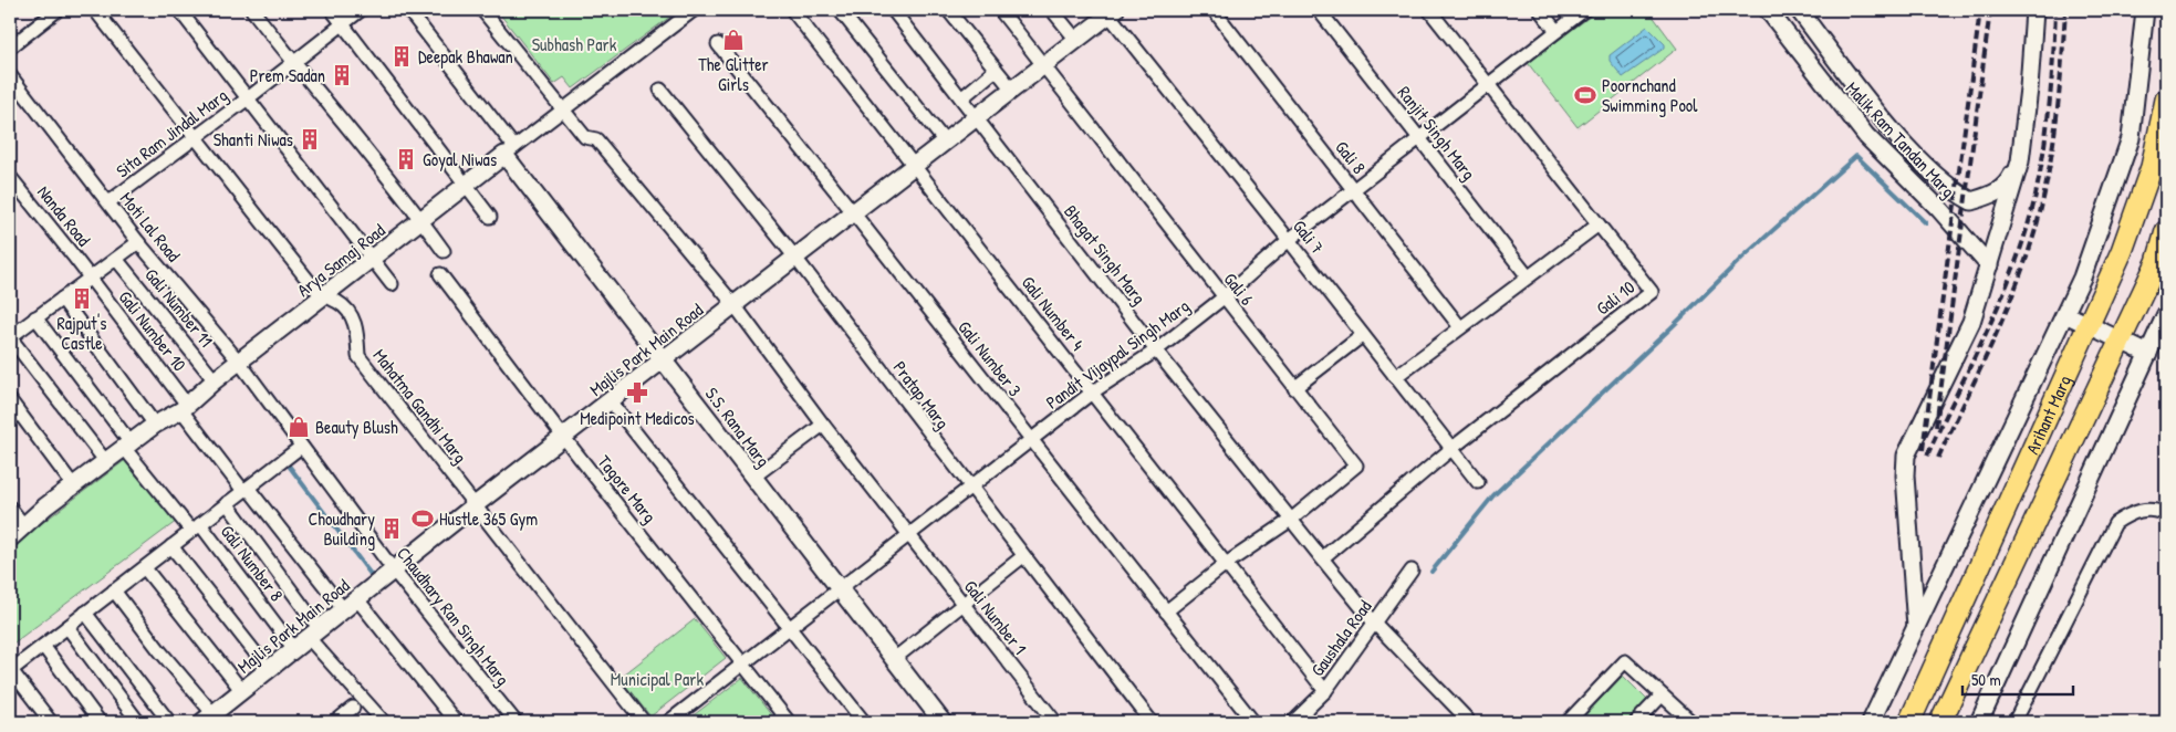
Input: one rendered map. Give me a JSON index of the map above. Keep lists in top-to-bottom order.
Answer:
{
  "streets": {
    "main road": ["Arihant Marg"],
    "street": [
      "Sita Ram Jindal Marg",
      "Ranjit Singh Marg",
      "Malik Ram Tandan Marg",
      "Gali 8",
      "Nanda Road",
      "Moti Lal Road",
      "Gali 7",
      "Bhagat Singh Marg",
      "Arya Samaj Road",
      "Gali 6",
      "Gali 10",
      "Gali Number 11",
      "Gali Number 4",
      "Gali Number 10",
      "Majlis Park Main Road",
      "Pandit Vijaypal Singh Marg",
      "Gali Number 3",
      "Pratap Marg",
      "Mahatma Gandhi Marg",
      "S.S. Rana Marg",
      "Tagore Marg",
      "Gali Number 8",
      "Chaudhary Ran Singh Marg",
      "Gali Number 1",
      "Gaushala Road"
    ]
  },
  "crossings": [
    ["Sita Ram Jindal Marg", "Moti Lal Road"],
    ["Sita Ram Jindal Marg", "Mahatma Gandhi Marg"],
    ["Ranjit Singh Marg", "Pandit Vijaypal Singh Marg"],
    ["Gali 8", "Pandit Vijaypal Singh Marg"],
    ["Nanda Road", "Gali Number 10"],
    ["Moti Lal Road", "Arya Samaj Road"],
    ["Moti Lal Road", "Chaudhary Ran Singh Marg"],
    ["Gali 7", "Gali 10"],
    ["Gali 7", "Majlis Park Main Road"],
    ["Gali 7", "Pandit Vijaypal Singh Marg"],
    ["Bhagat Singh Marg", "Gali 6"],
    ["Bhagat Singh Marg", "Gali 10"],
    ["Bhagat Singh Marg", "Majlis Park Main Road"],
    ["Bhagat Singh Marg", "Pandit Vijaypal Singh Marg"],
    ["Bhagat Singh Marg", "Gaushala Road"],
    ["Arya Samaj Road", "Gali Number 11"],
    ["Arya Samaj Road", "Gali Number 10"],
    ["Arya Samaj Road", "Mahatma Gandhi Marg"],
    ["Arya Samaj Road", "S.S. Rana Marg"],
    ["Arya Samaj Road", "Gali Number 8"],
    ["Arya Samaj Road", "Gali Number 1"],
    ["Gali 6", "Majlis Park Main Road"],
    ["Gali 6", "Pandit Vijaypal Singh Marg"],
    ["Gali 10", "Pandit Vijaypal Singh Marg"],
    ["Gali Number 4", "Majlis Park Main Road"],
    ["Gali Number 4", "Pandit Vijaypal Singh Marg"],
    ["Gali Number 4", "Gaushala Road"],
    ["Gali Number 10", "Majlis Park Main Road"],
    ["Majlis Park Main Road", "Gali Number 3"],
    ["Majlis Park Main Road", "Pratap Marg"],
    ["Majlis Park Main Road", "Mahatma Gandhi Marg"],
    ["Majlis Park Main Road", "S.S. Rana Marg"],
    ["Majlis Park Main Road", "Tagore Marg"],
    ["Majlis Park Main Road", "Gali Number 8"],
    ["Majlis Park Main Road", "Chaudhary Ran Singh Marg"],
    ["Majlis Park Main Road", "Gali Number 1"],
    ["Pandit Vijaypal Singh Marg", "Gali Number 3"],
    ["Pandit Vijaypal Singh Marg", "Pratap Marg"],
    ["Pandit Vijaypal Singh Marg", "S.S. Rana Marg"],
    ["Pandit Vijaypal Singh Marg", "Tagore Marg"],
    ["Pandit Vijaypal Singh Marg", "Gali Number 1"]
  ],
  "parks": ["Subhash Park", "Municipal Park"],
  "places": {
    "shop": ["The Glitter Girls", "Beauty Blush"],
    "building": [
      "Deepak Bhawan",
      "Prem Sadan",
      "Shanti Niwas",
      "Goyal Niwas",
      "Rajput's Castle",
      "Choudhary Building"
    ],
    "sports": ["Poornchand Swimming Pool", "Hustle 365 Gym"],
    "pharmacy": ["Medipoint Medicos"]
  },
  "scale_bar": "50 m"
}
